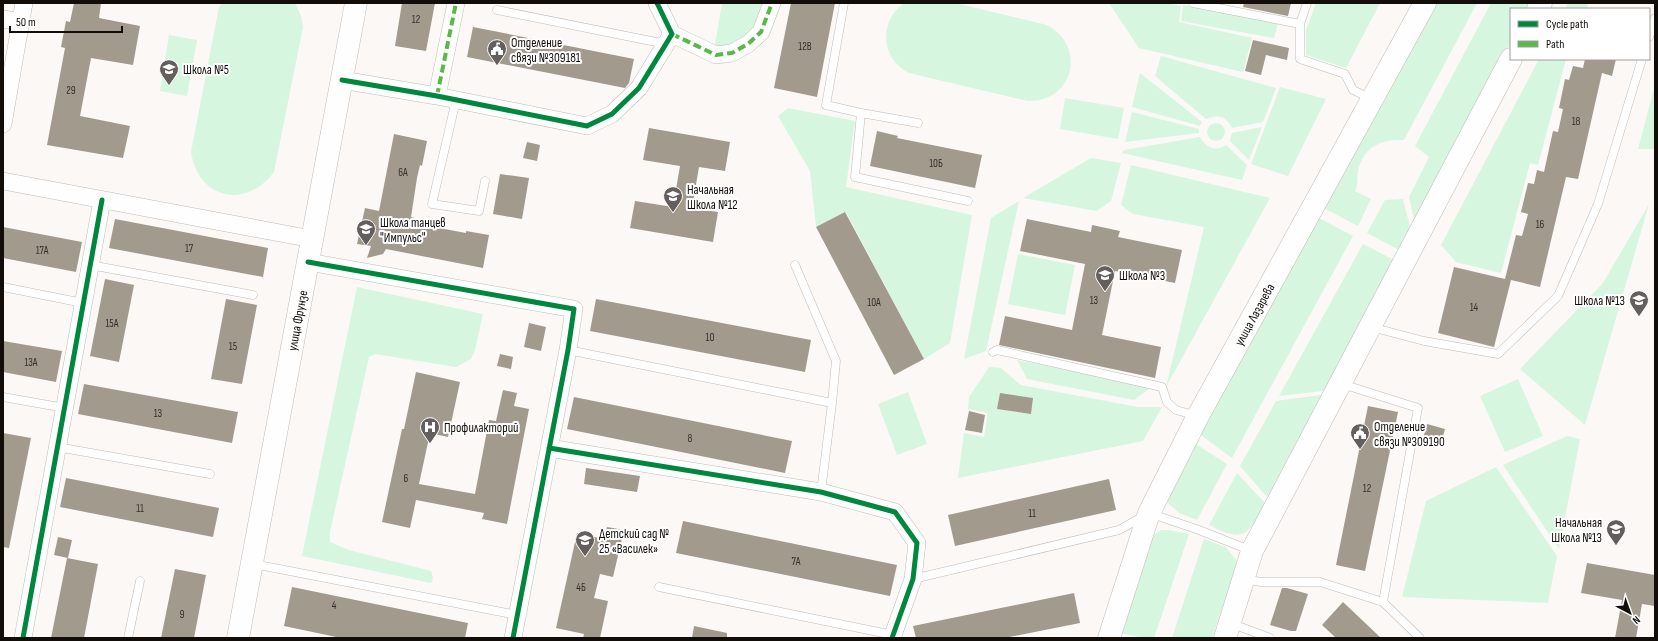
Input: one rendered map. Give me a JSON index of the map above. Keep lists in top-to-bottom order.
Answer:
{
  "streets": {
    "main road": ["улица Лазарева", "улица Фрунзе"]
  },
  "places": {
    "public building": ["Отделение связи №309181", "Отделение связи №309190"],
    "school or university": [
      "Школа №5",
      "Начальная Школа №12",
      "Школа танцев \"Импульс\"",
      "Школа №3",
      "Школа №13",
      "Начальная Школа №13",
      "Детский сад № 25 «Василек»"
    ],
    "hospital": ["Профилакторий"]
  },
  "house_numbers": [
    "12",
    "12В",
    "29",
    "18",
    "10Б",
    "6А",
    "16",
    "17",
    "17А",
    "13",
    "10А",
    "14",
    "15А",
    "10",
    "15",
    "13А",
    "13",
    "8",
    "6",
    "12",
    "11",
    "11",
    "7А",
    "4Б",
    "4",
    "9"
  ],
  "legend": ["Cycle path", "Path"],
  "scale_bar": "50 m",
  "north": "bottom right"
}
